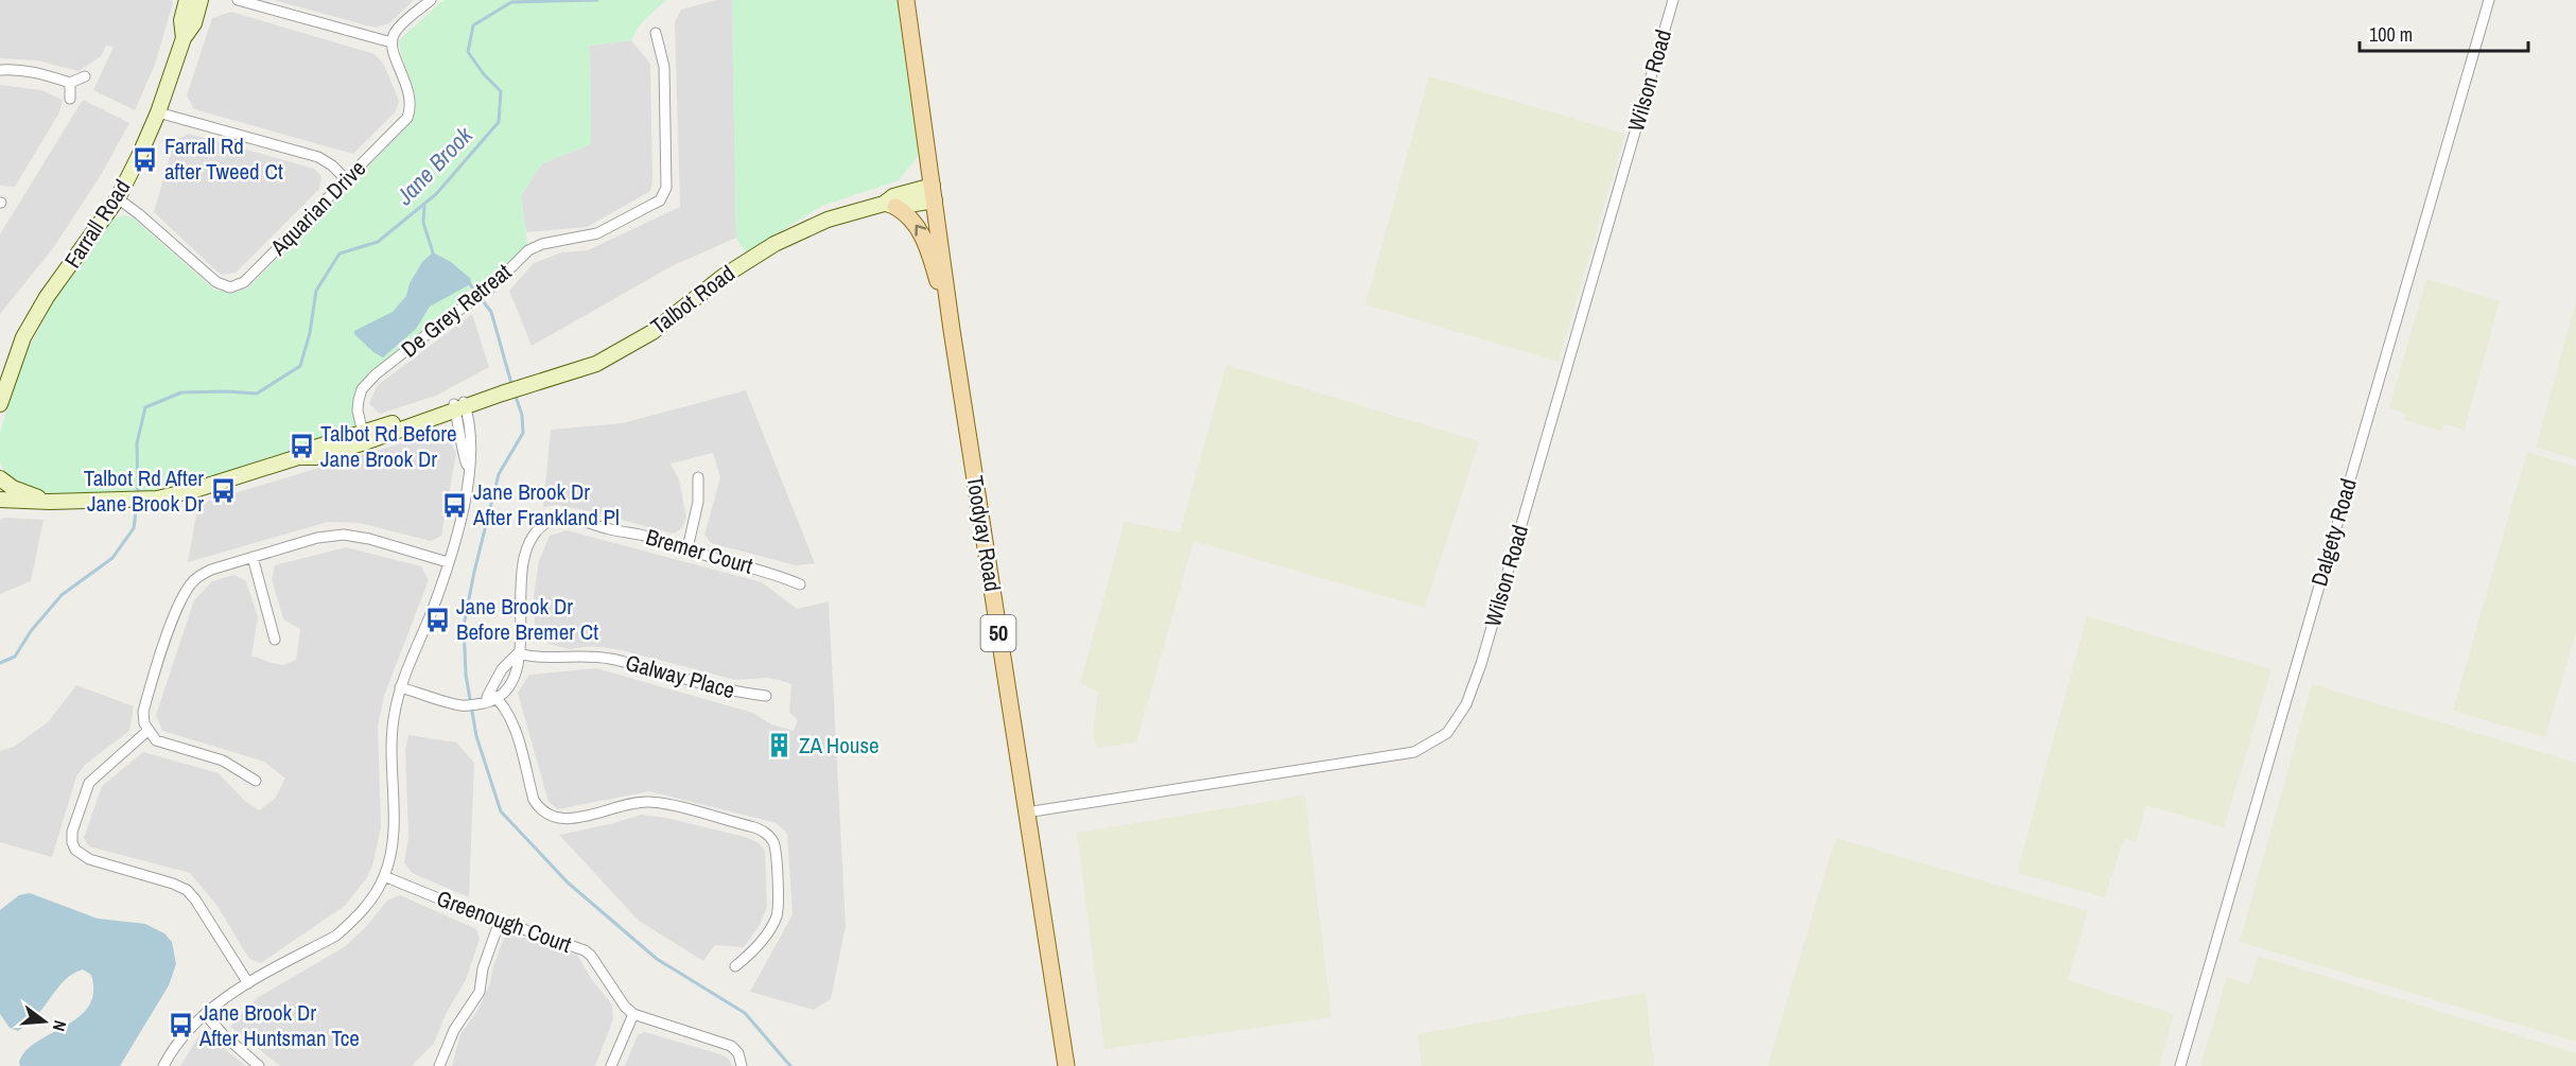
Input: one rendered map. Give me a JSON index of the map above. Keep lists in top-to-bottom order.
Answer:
{
  "streets": {
    "main road": [
      "Farrall Road",
      "Talbot Road",
      "Toodyay Road",
      "50"
    ],
    "street": [
      "Wilson Road",
      "Aquarian Drive",
      "De Grey Retreat",
      "Dalgety Road",
      "Bremer Court",
      "Galway Place",
      "Greenough Court"
    ]
  },
  "crossings": [
    ["Wilson Road", "Toodyay Road"],
    ["Aquarian Drive", "Farrall Road"],
    ["Talbot Road", "De Grey Retreat"],
    ["Talbot Road", "Toodyay Road"],
    ["Bremer Court", "Galway Place"]
  ],
  "water": ["Jane Brook"],
  "places": {
    "bus stop": [
      "Farrall Rd after Tweed Ct",
      "Talbot Rd Before Jane Brook Dr",
      "Talbot Rd After Jane Brook Dr",
      "Jane Brook Dr After Frankland Pl",
      "Jane Brook Dr Before Bremer Ct",
      "Jane Brook Dr After Huntsman Tce"
    ],
    "building": ["ZA House"]
  },
  "scale_bar": "100 m",
  "north": "right"
}
